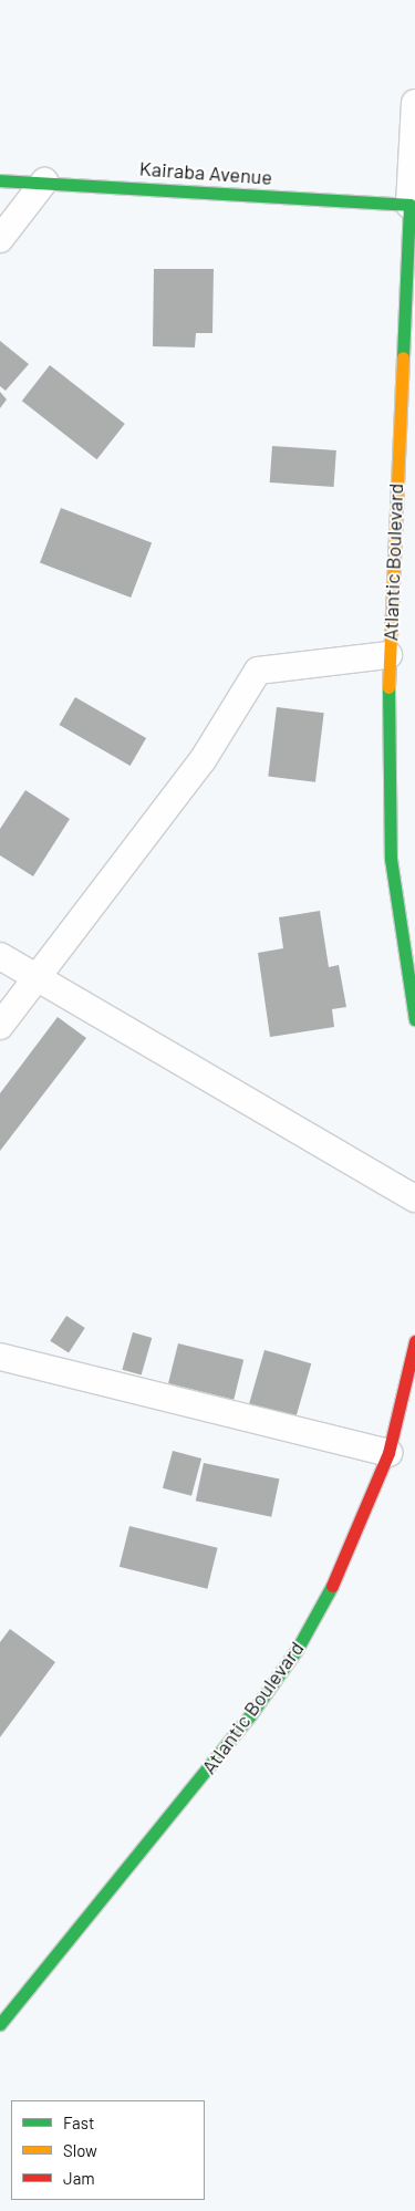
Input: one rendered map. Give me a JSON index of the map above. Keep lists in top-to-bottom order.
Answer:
{
  "streets": {
    "street": ["Kairaba Avenue", "Atlantic Boulevard"]
  },
  "crossings": [
    ["Kairaba Avenue", "Atlantic Boulevard"]
  ],
  "legend": ["Fast", "Slow", "Jam"]
}
